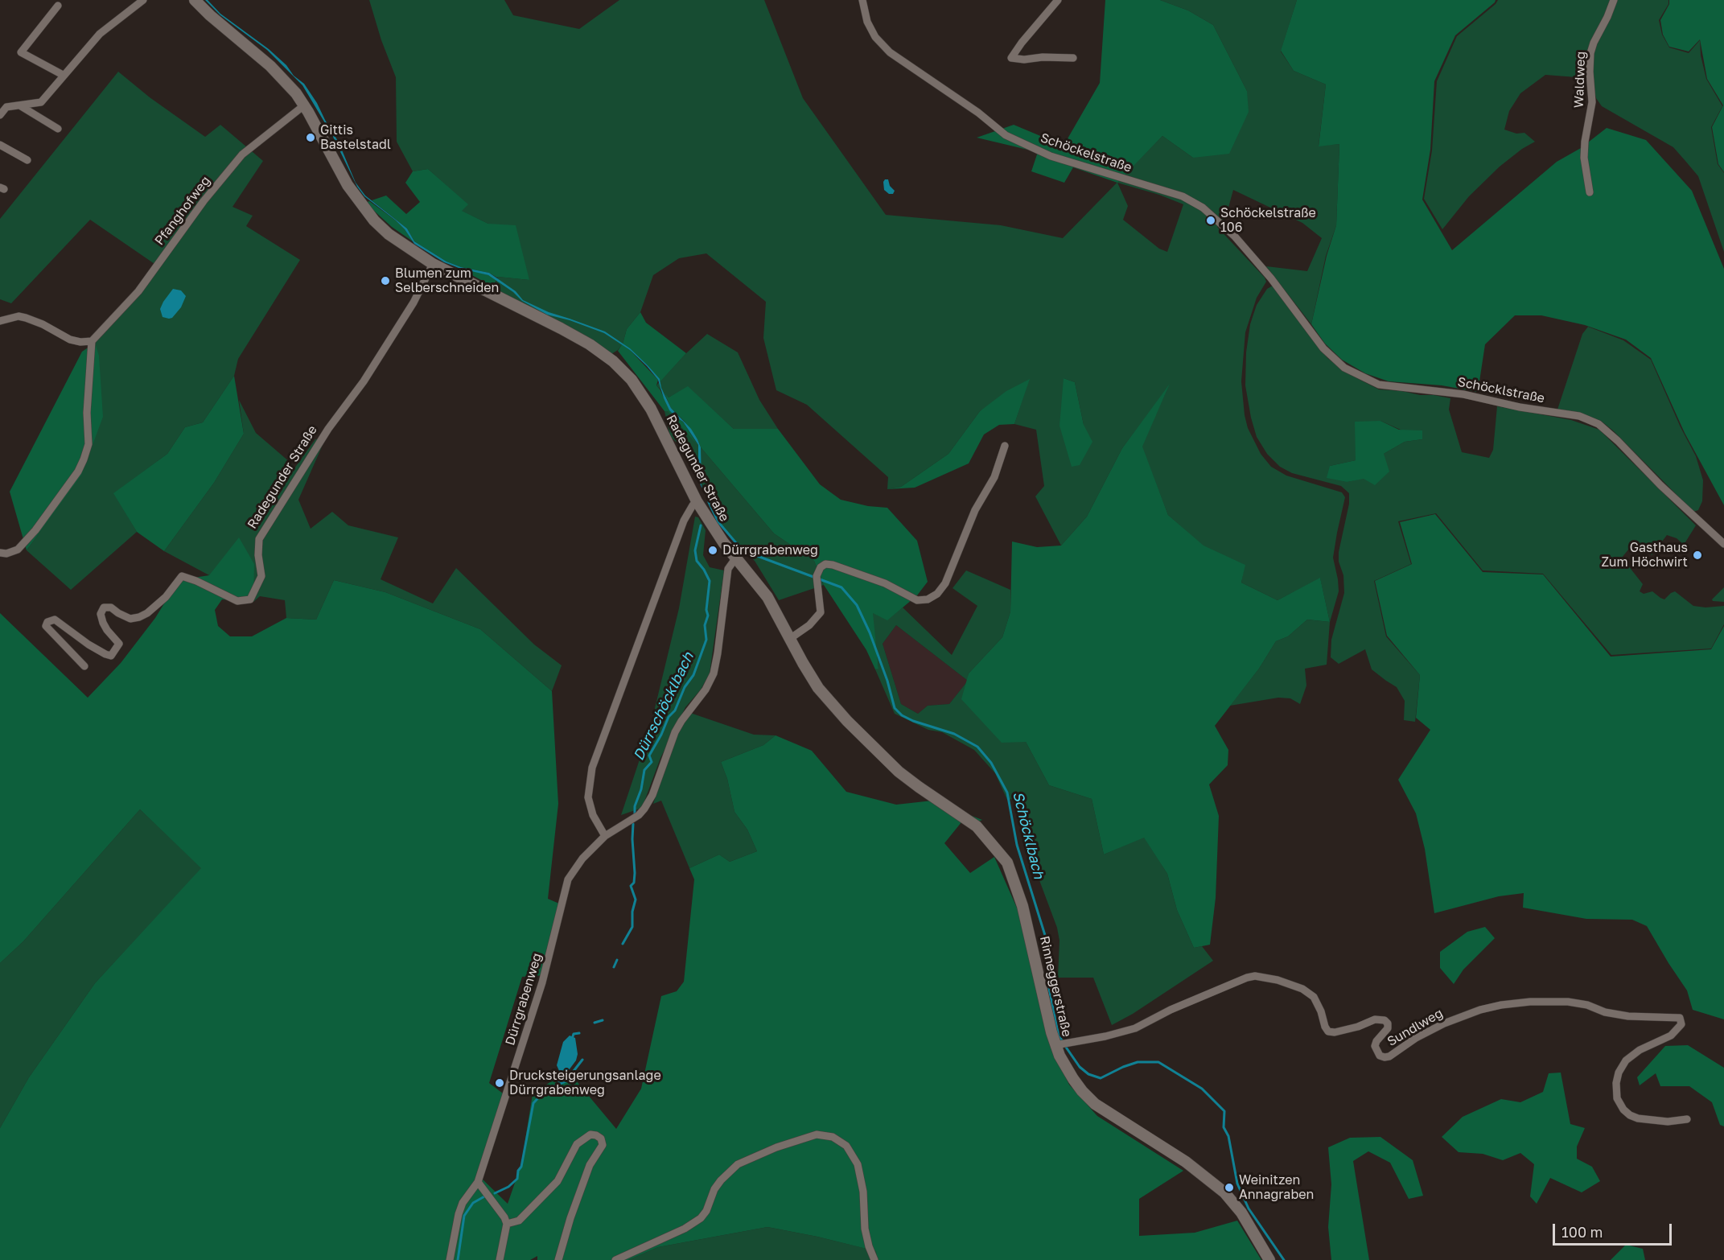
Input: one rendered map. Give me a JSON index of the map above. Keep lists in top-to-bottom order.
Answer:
{
  "streets": {
    "main road": ["Radegunder Straße", "Rinneggerstraße"],
    "street": [
      "Waldweg",
      "Schöckelstraße",
      "Pfanghofweg",
      "Schöcklstraße",
      "Dürrgrabenweg",
      "Sundlweg"
    ]
  },
  "crossings": [
    ["Schöckelstraße", "Schöcklstraße"],
    ["Pfanghofweg", "Radegunder Straße"],
    ["Radegunder Straße", "Rinneggerstraße"],
    ["Radegunder Straße", "Dürrgrabenweg"],
    ["Rinneggerstraße", "Sundlweg"]
  ],
  "water": ["Dürrschöcklbach", "Schöcklbach"],
  "places": [
    "Gittis Bastelstadl",
    "Schöckelstraße 106",
    "Blumen zum Selberschneiden",
    "Dürrgrabenweg",
    "Gasthaus Zum Höchwirt",
    "Drucksteigerungsanlage Dürrgrabenweg",
    "Weinitzen Annagraben"
  ],
  "scale_bar": "100 m"
}
